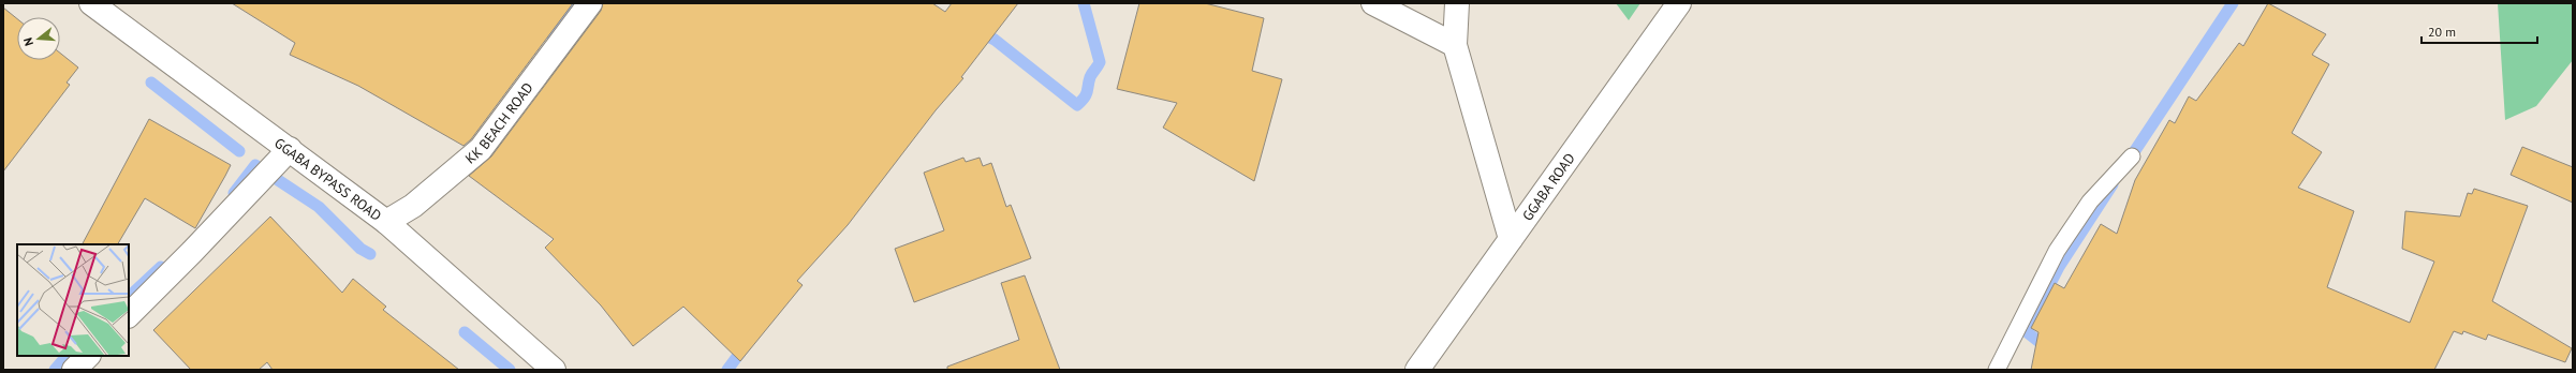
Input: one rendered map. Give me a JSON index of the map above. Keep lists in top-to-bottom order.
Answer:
{
  "streets": {
    "street": ["KK BEACH ROAD", "GGABA BYPASS ROAD", "GGABA ROAD"]
  },
  "crossings": [
    ["KK BEACH ROAD", "GGABA BYPASS ROAD"]
  ],
  "scale_bar": "20 m",
  "north": "left"
}
